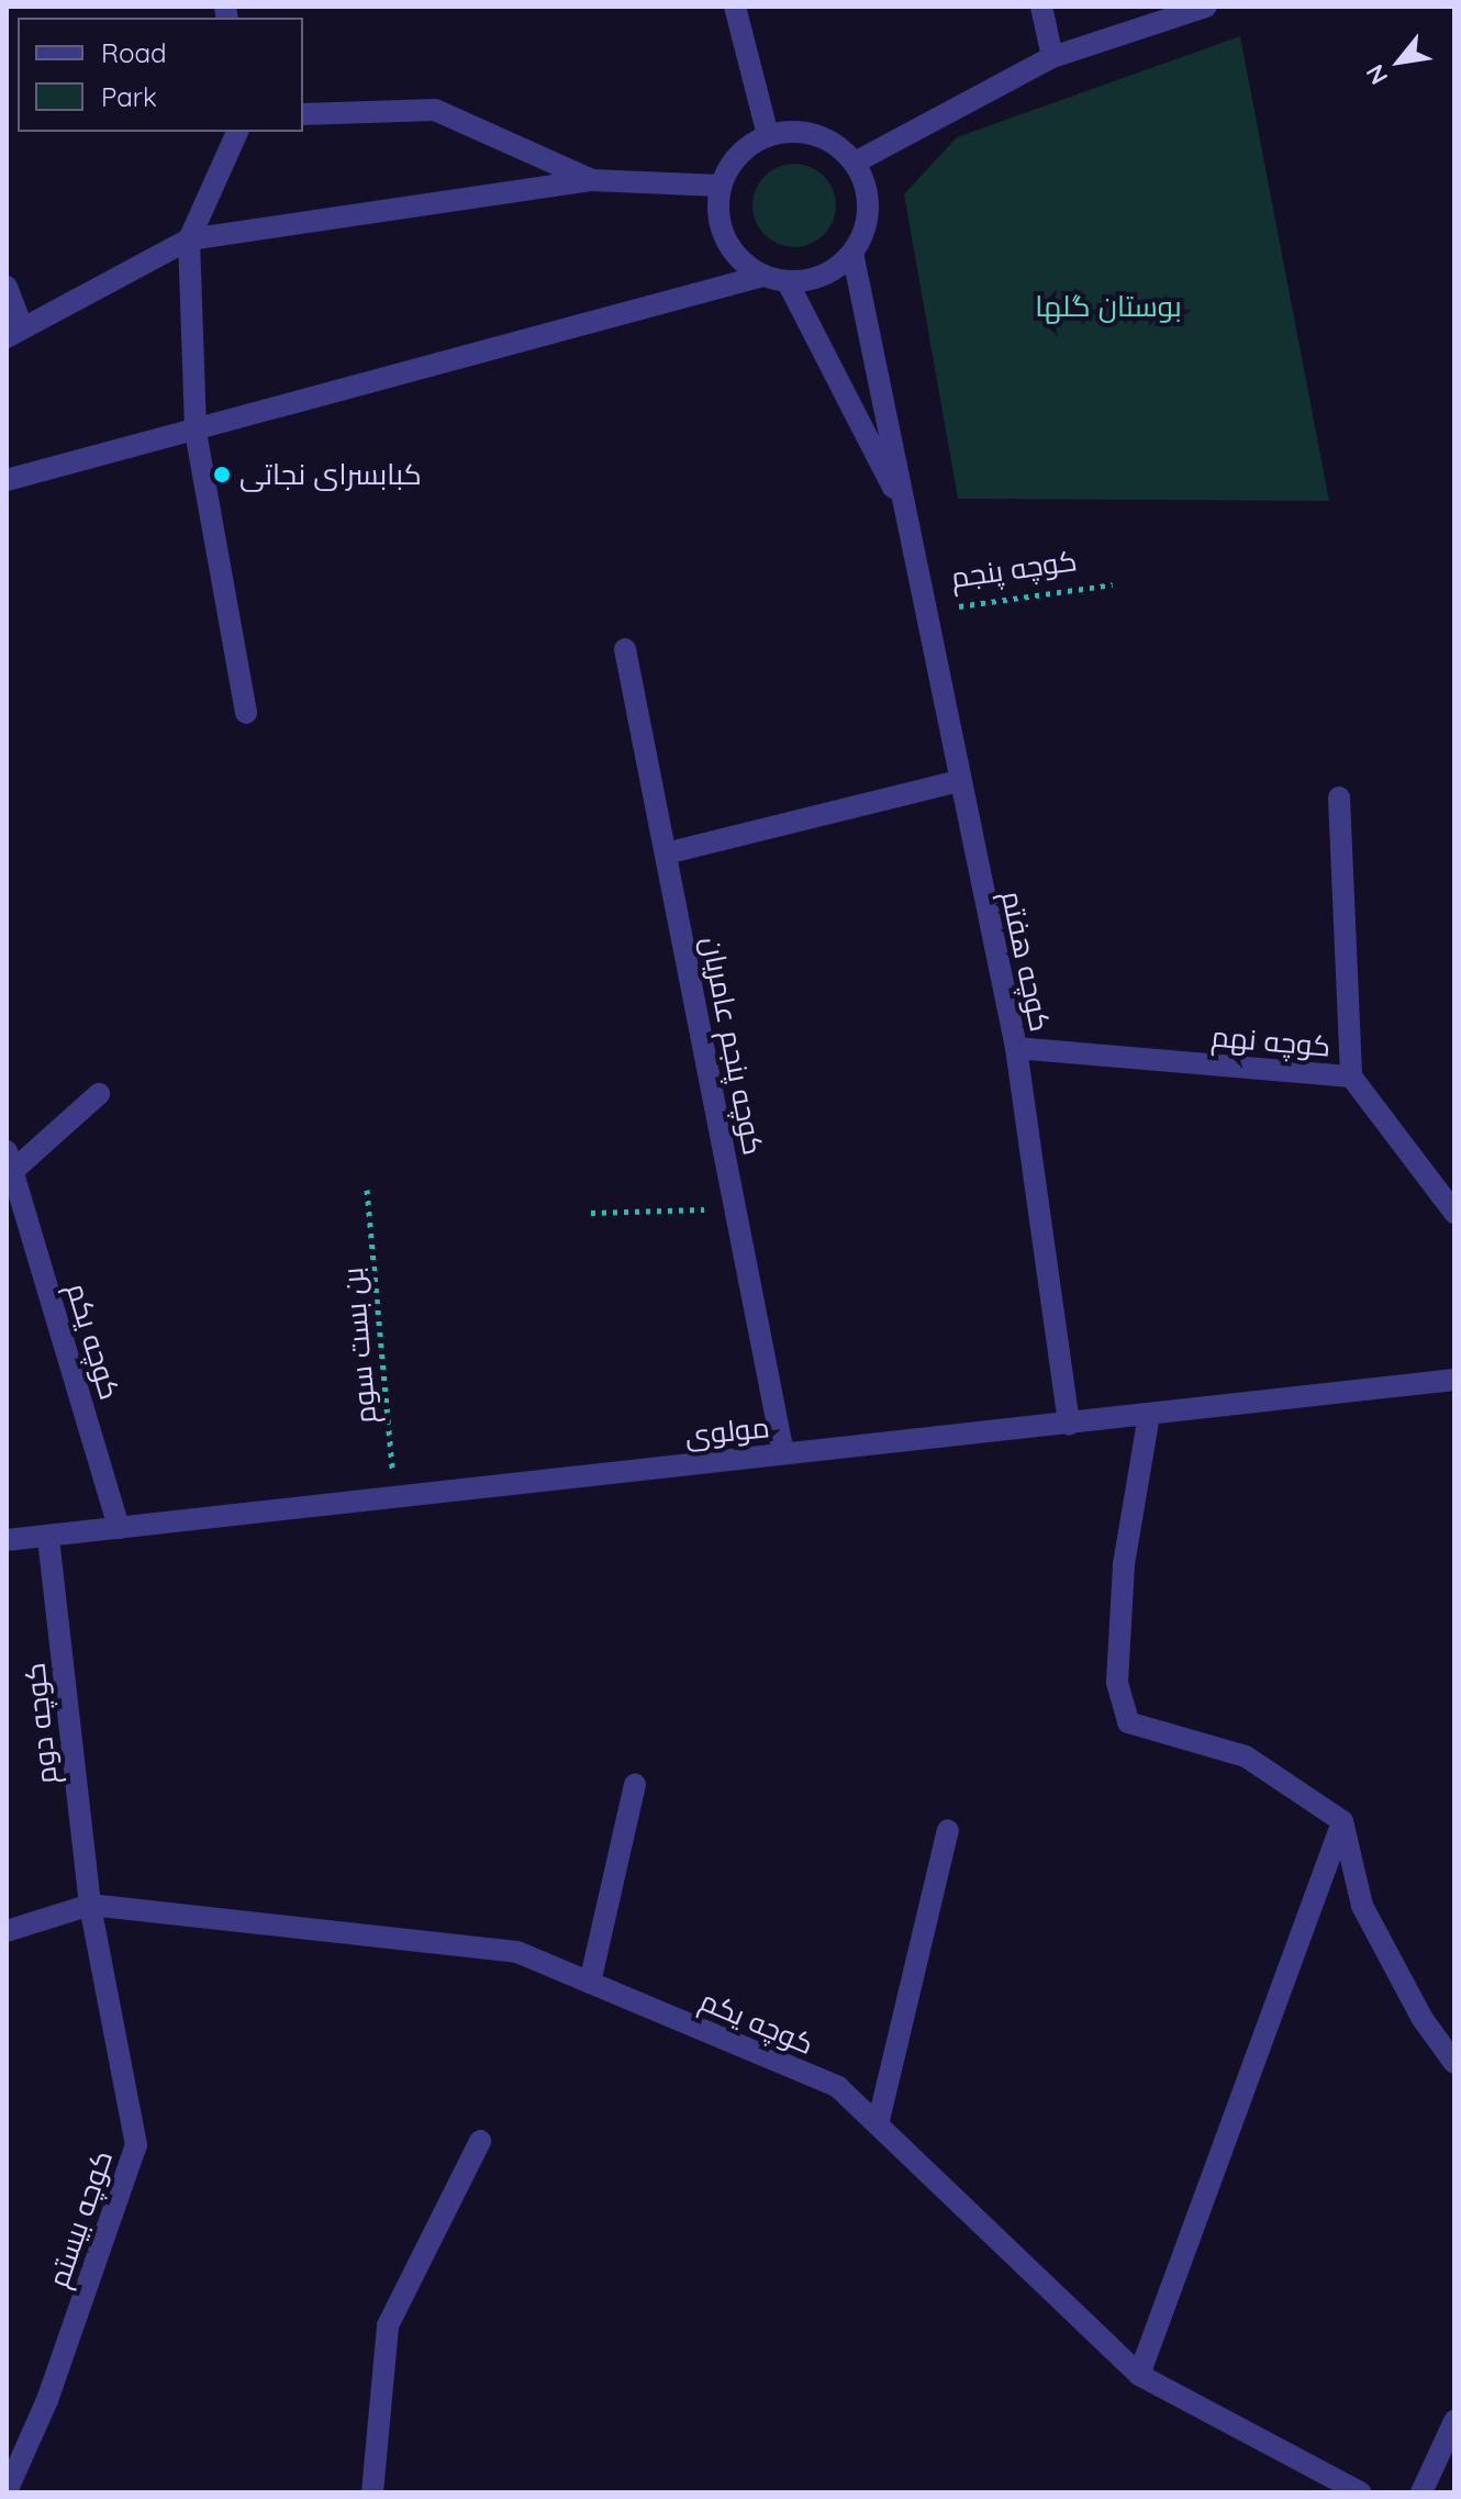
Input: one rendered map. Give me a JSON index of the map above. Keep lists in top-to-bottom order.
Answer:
{
  "streets": {
    "street": [
      "کوچه هفتم",
      "کوچه نهم",
      "کوچه پنجم عامریان",
      "کوچه یکم",
      "مولوی",
      "کوچه دوم",
      "کوچه بیستم"
    ],
    "path": ["کوچه پنجم", "بن بست سوم"]
  },
  "crossings": [
    ["کوچه پنجم", "کوچه هفتم"],
    ["کوچه هفتم", "کوچه نهم"],
    ["کوچه هفتم", "مولوی"],
    ["کوچه پنجم عامریان", "مولوی"],
    ["کوچه یکم", "مولوی"],
    ["کوچه یکم", "کوچه دوم"],
    ["کوچه یکم", "کوچه بیستم"],
    ["بن بست سوم", "مولوی"],
    ["مولوی", "کوچه دوم"],
    ["کوچه دوم", "کوچه بیستم"]
  ],
  "parks": ["بوستان گلها"],
  "places": ["کبابسرای نجاتی"],
  "legend": ["Road", "Park"],
  "north": "bottom left"
}
